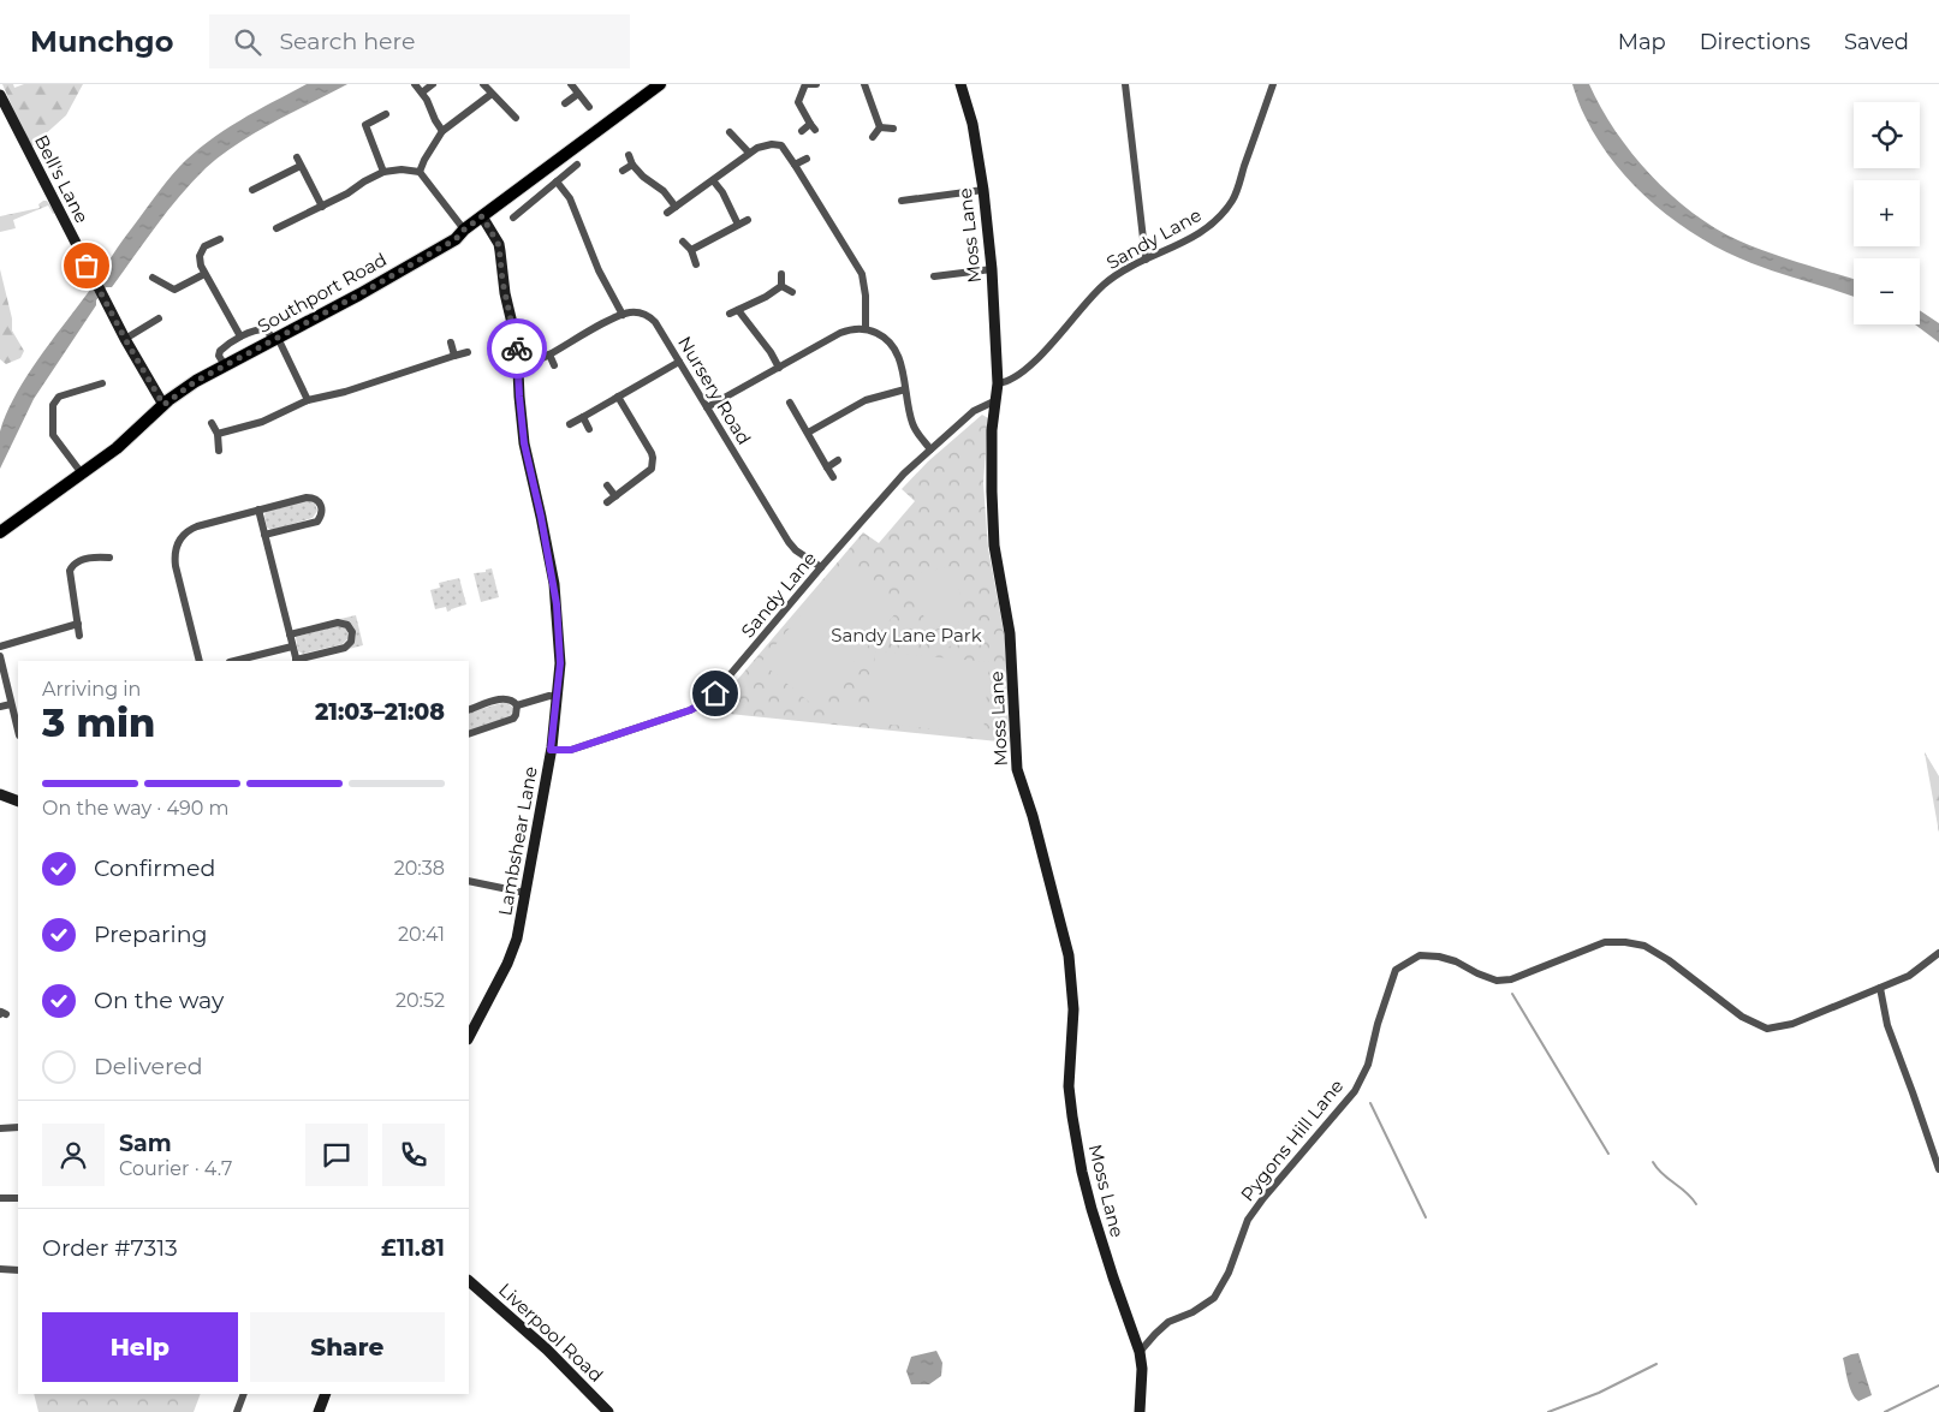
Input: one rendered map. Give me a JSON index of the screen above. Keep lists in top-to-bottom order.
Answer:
{
  "streets": {
    "main road": ["Southport Road"],
    "street": [
      "Bell's Lane",
      "Moss Lane",
      "Sandy Lane",
      "Nursery Road",
      "Lambshear Lane",
      "Pygons Hill Lane",
      "Liverpool Road"
    ]
  },
  "crossings": [
    ["Bell's Lane", "Southport Road"],
    ["Moss Lane", "Sandy Lane"],
    ["Moss Lane", "Pygons Hill Lane"],
    ["Sandy Lane", "Nursery Road"],
    ["Sandy Lane", "Lambshear Lane"],
    ["Southport Road", "Lambshear Lane"]
  ],
  "parks": ["Sandy Lane Park"],
  "page": {
    "header": "Munchgo",
    "search": "Search here",
    "nav": ["Map", "Directions", "Saved"],
    "map_buttons": ["+", "−"],
    "heading": ["3 min", "Arriving in", "21:03–21:08"],
    "panel": [
      "Sam",
      "Courier · 4.7",
      "Order #7313",
      "£11.81"
    ],
    "bar": "On the way · 490 m",
    "list": [
      ["Confirmed", "20:38"],
      ["Preparing", "20:41"],
      ["On the way", "20:52"],
      "Delivered"
    ],
    "buttons": ["Help", "Share"]
  }
}
